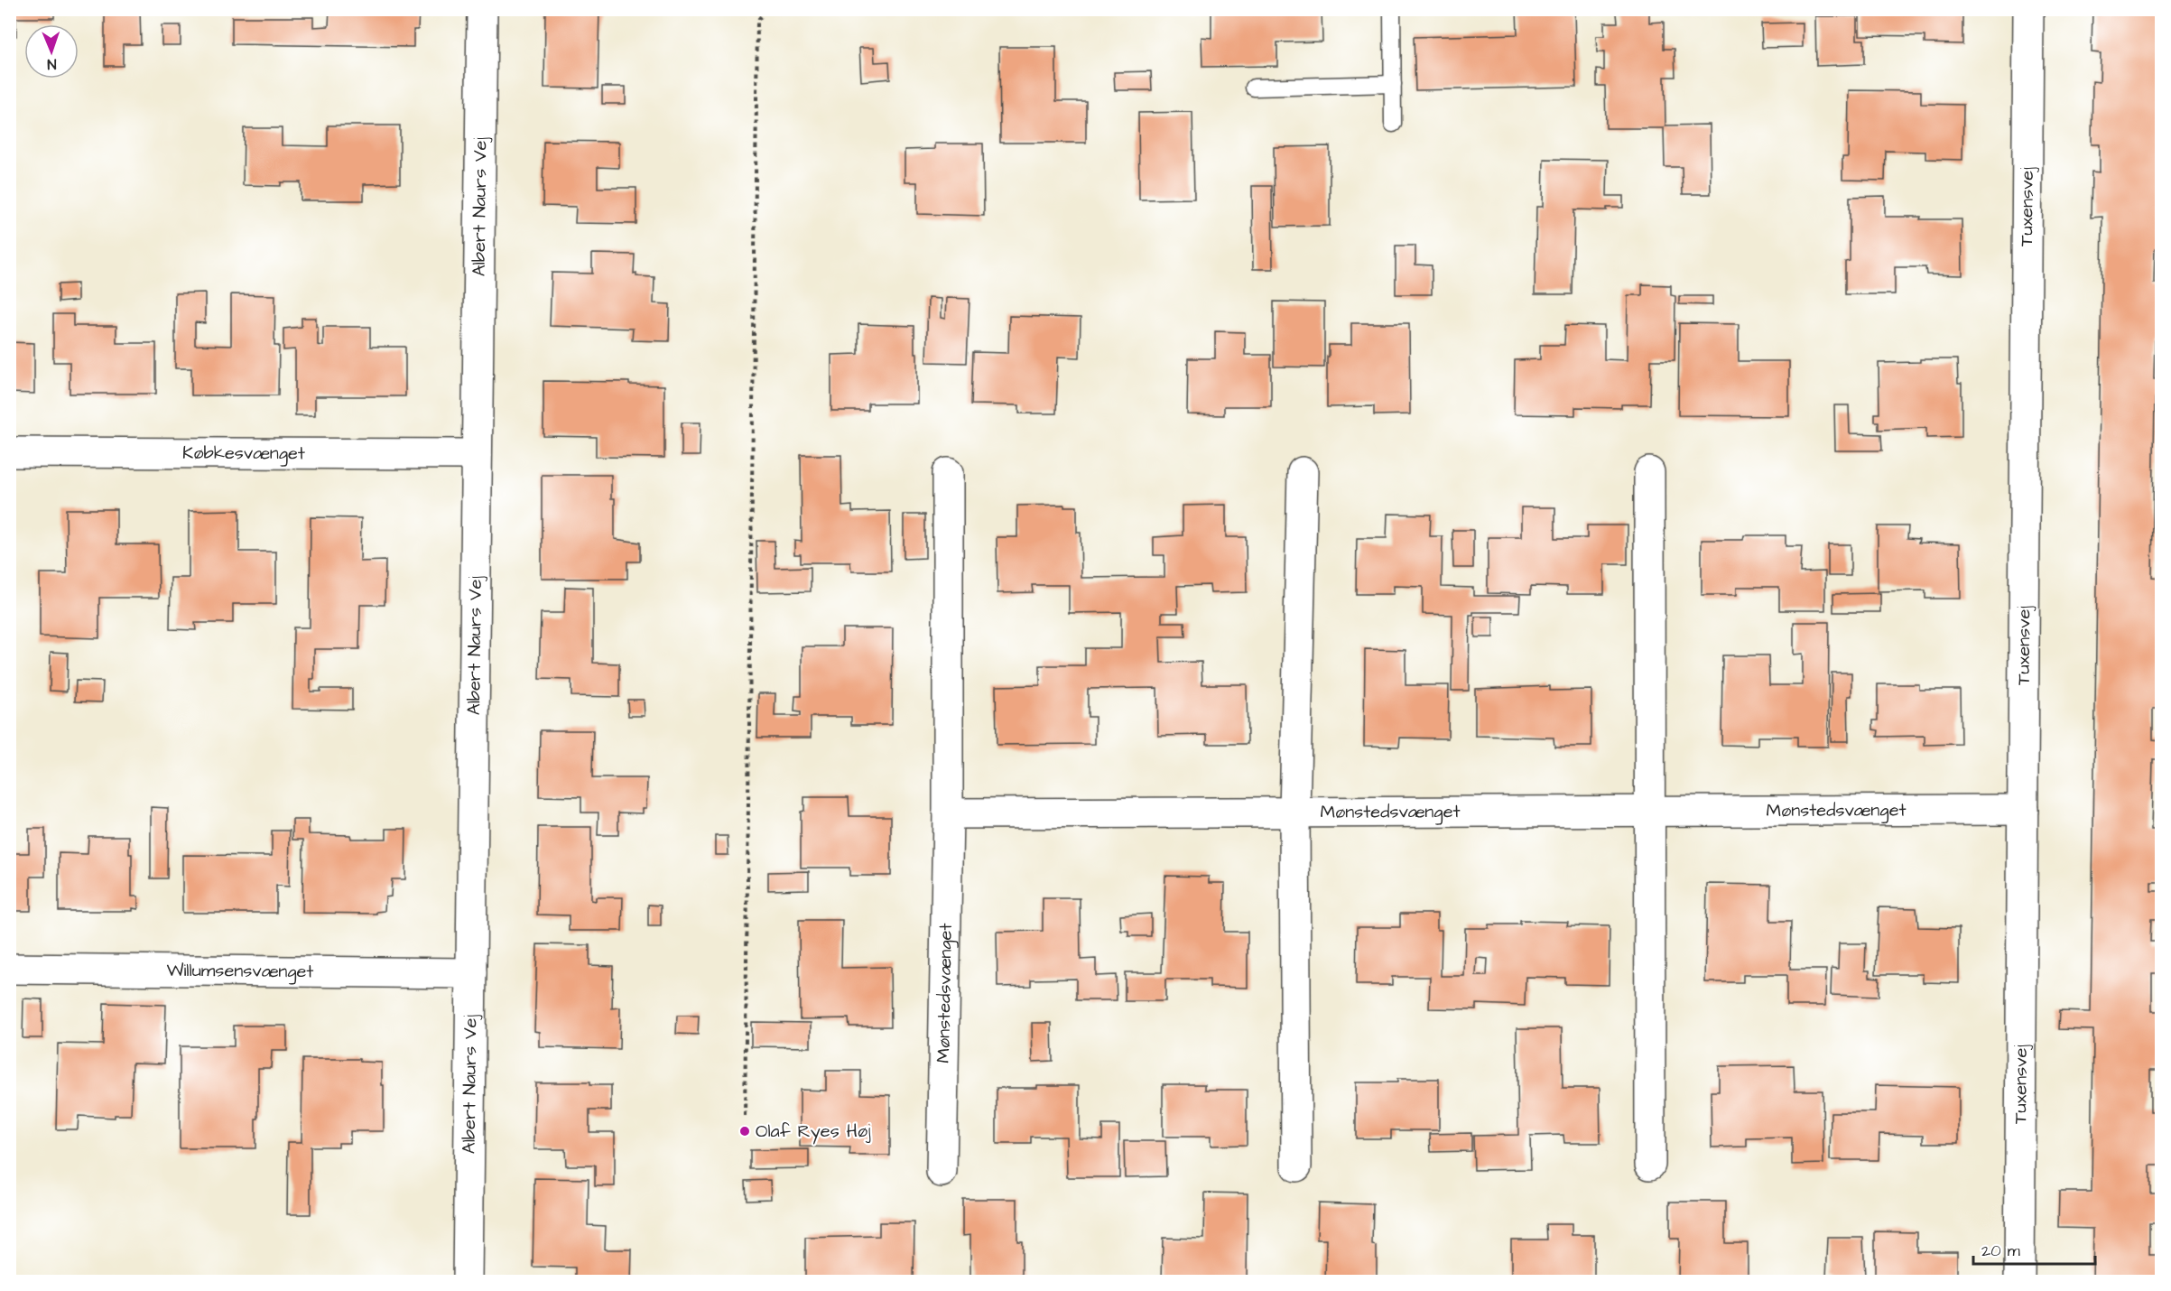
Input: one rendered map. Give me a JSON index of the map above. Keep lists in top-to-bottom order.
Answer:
{
  "streets": {
    "street": [
      "Albert Naurs Vej",
      "Tuxensvej",
      "Købkesvænget",
      "Mønstedsvænget",
      "Willumsensvænget"
    ]
  },
  "crossings": [
    ["Albert Naurs Vej", "Købkesvænget"],
    ["Albert Naurs Vej", "Willumsensvænget"],
    ["Tuxensvej", "Mønstedsvænget"]
  ],
  "places": ["Olaf Ryes Høj"],
  "scale_bar": "20 m",
  "north": "bottom"
}
